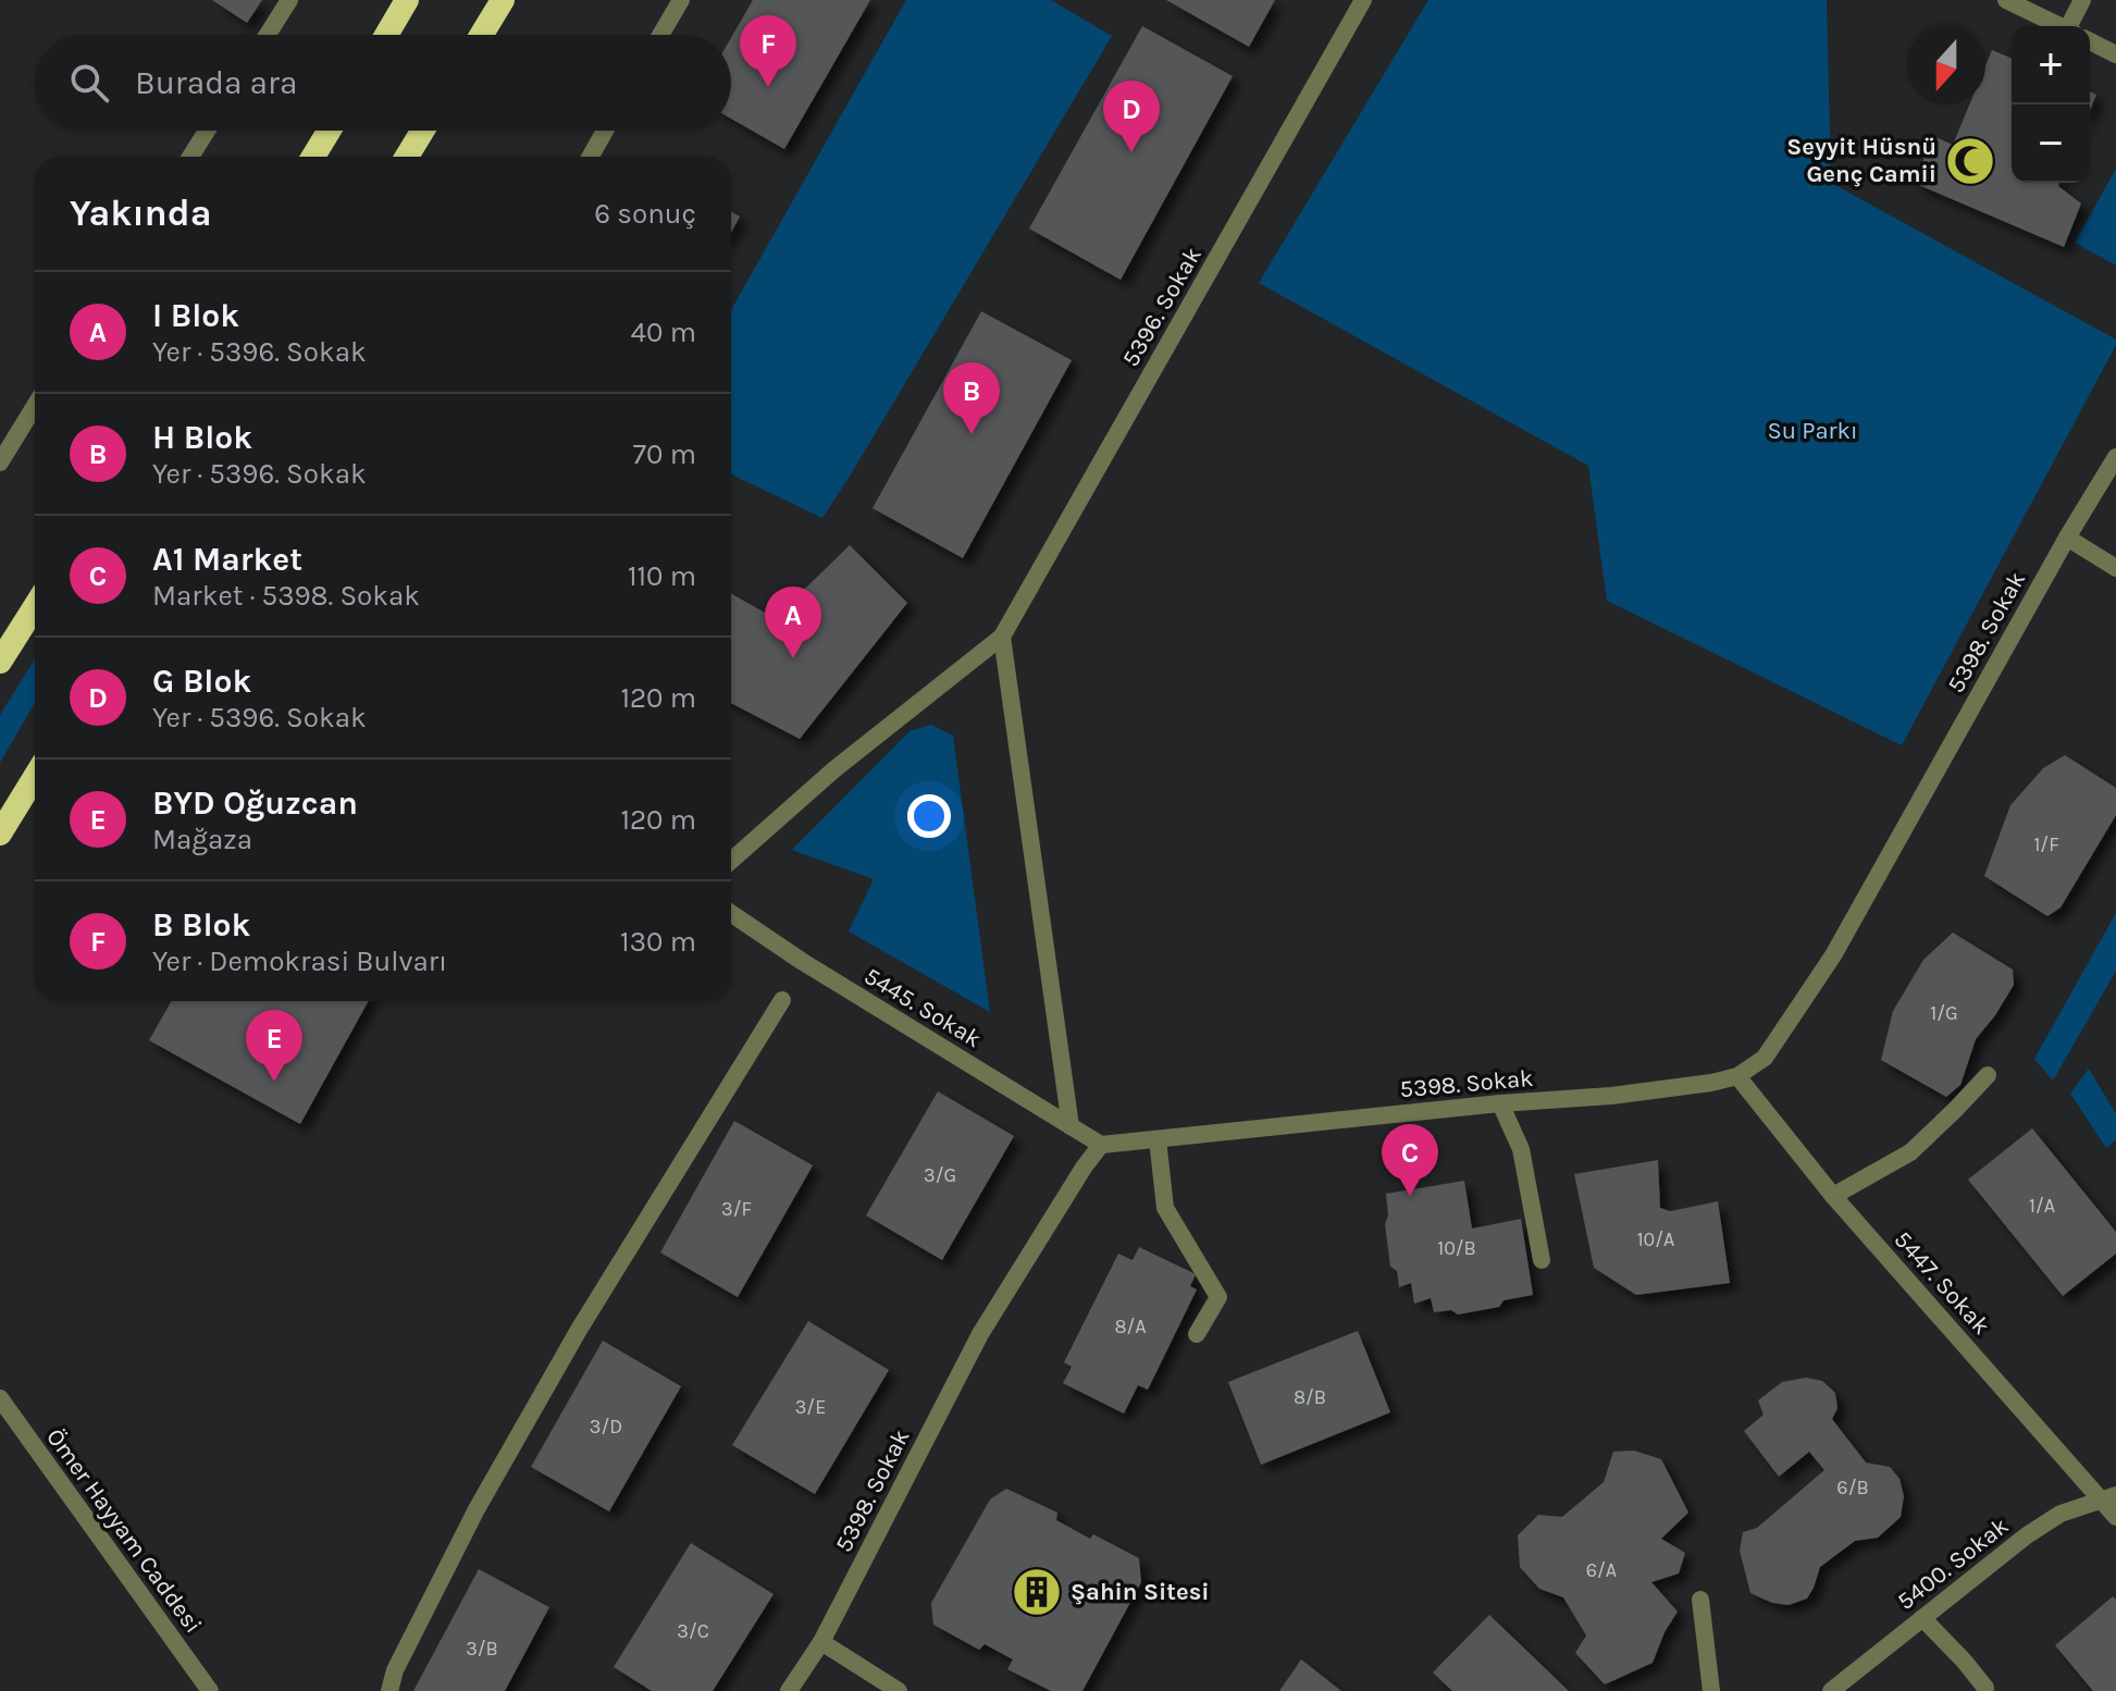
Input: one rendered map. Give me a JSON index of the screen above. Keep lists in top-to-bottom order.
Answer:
{
  "streets": {
    "street": [
      "5396. Sokak",
      "5398. Sokak",
      "5445. Sokak",
      "5447. Sokak",
      "Ömer Hayyam Caddesi",
      "5400. Sokak"
    ]
  },
  "crossings": [
    ["5398. Sokak", "5445. Sokak"],
    ["5398. Sokak", "5447. Sokak"],
    ["5447. Sokak", "5400. Sokak"]
  ],
  "parks": ["Su Parkı"],
  "places": {
    "mosque": ["Seyyit Hüsnü Genç Camii"],
    "building": ["Şahin Sitesi"]
  },
  "house_numbers": [
    "1/F",
    "1/G",
    "3/G",
    "1/A",
    "3/F",
    "10/A",
    "10/B",
    "8/A",
    "8/B",
    "3/E",
    "3/D",
    "6/B",
    "6/A",
    "3/C",
    "3/B"
  ],
  "north": "bottom",
  "page": {
    "pins": [
      "F",
      "D",
      "B",
      "A",
      "E",
      "C"
    ],
    "map_buttons": ["+", "−"],
    "search": "Burada ara",
    "heading": ["Yakında", "6 sonuç"],
    "list": [
      {
        "mark": "A",
        "name": "I Blok",
        "note": "Yer · 5396. Sokak",
        "value": "40 m"
      },
      {
        "mark": "B",
        "name": "H Blok",
        "note": "Yer · 5396. Sokak",
        "value": "70 m"
      },
      {
        "mark": "C",
        "name": "A1 Market",
        "note": "Market · 5398. Sokak",
        "value": "110 m"
      },
      {
        "mark": "D",
        "name": "G Blok",
        "note": "Yer · 5396. Sokak",
        "value": "120 m"
      },
      {
        "mark": "E",
        "name": "BYD Oğuzcan",
        "note": "Mağaza",
        "value": "120 m"
      },
      {
        "mark": "F",
        "name": "B Blok",
        "note": "Yer · Demokrasi Bulvarı",
        "value": "130 m"
      }
    ]
  }
}
